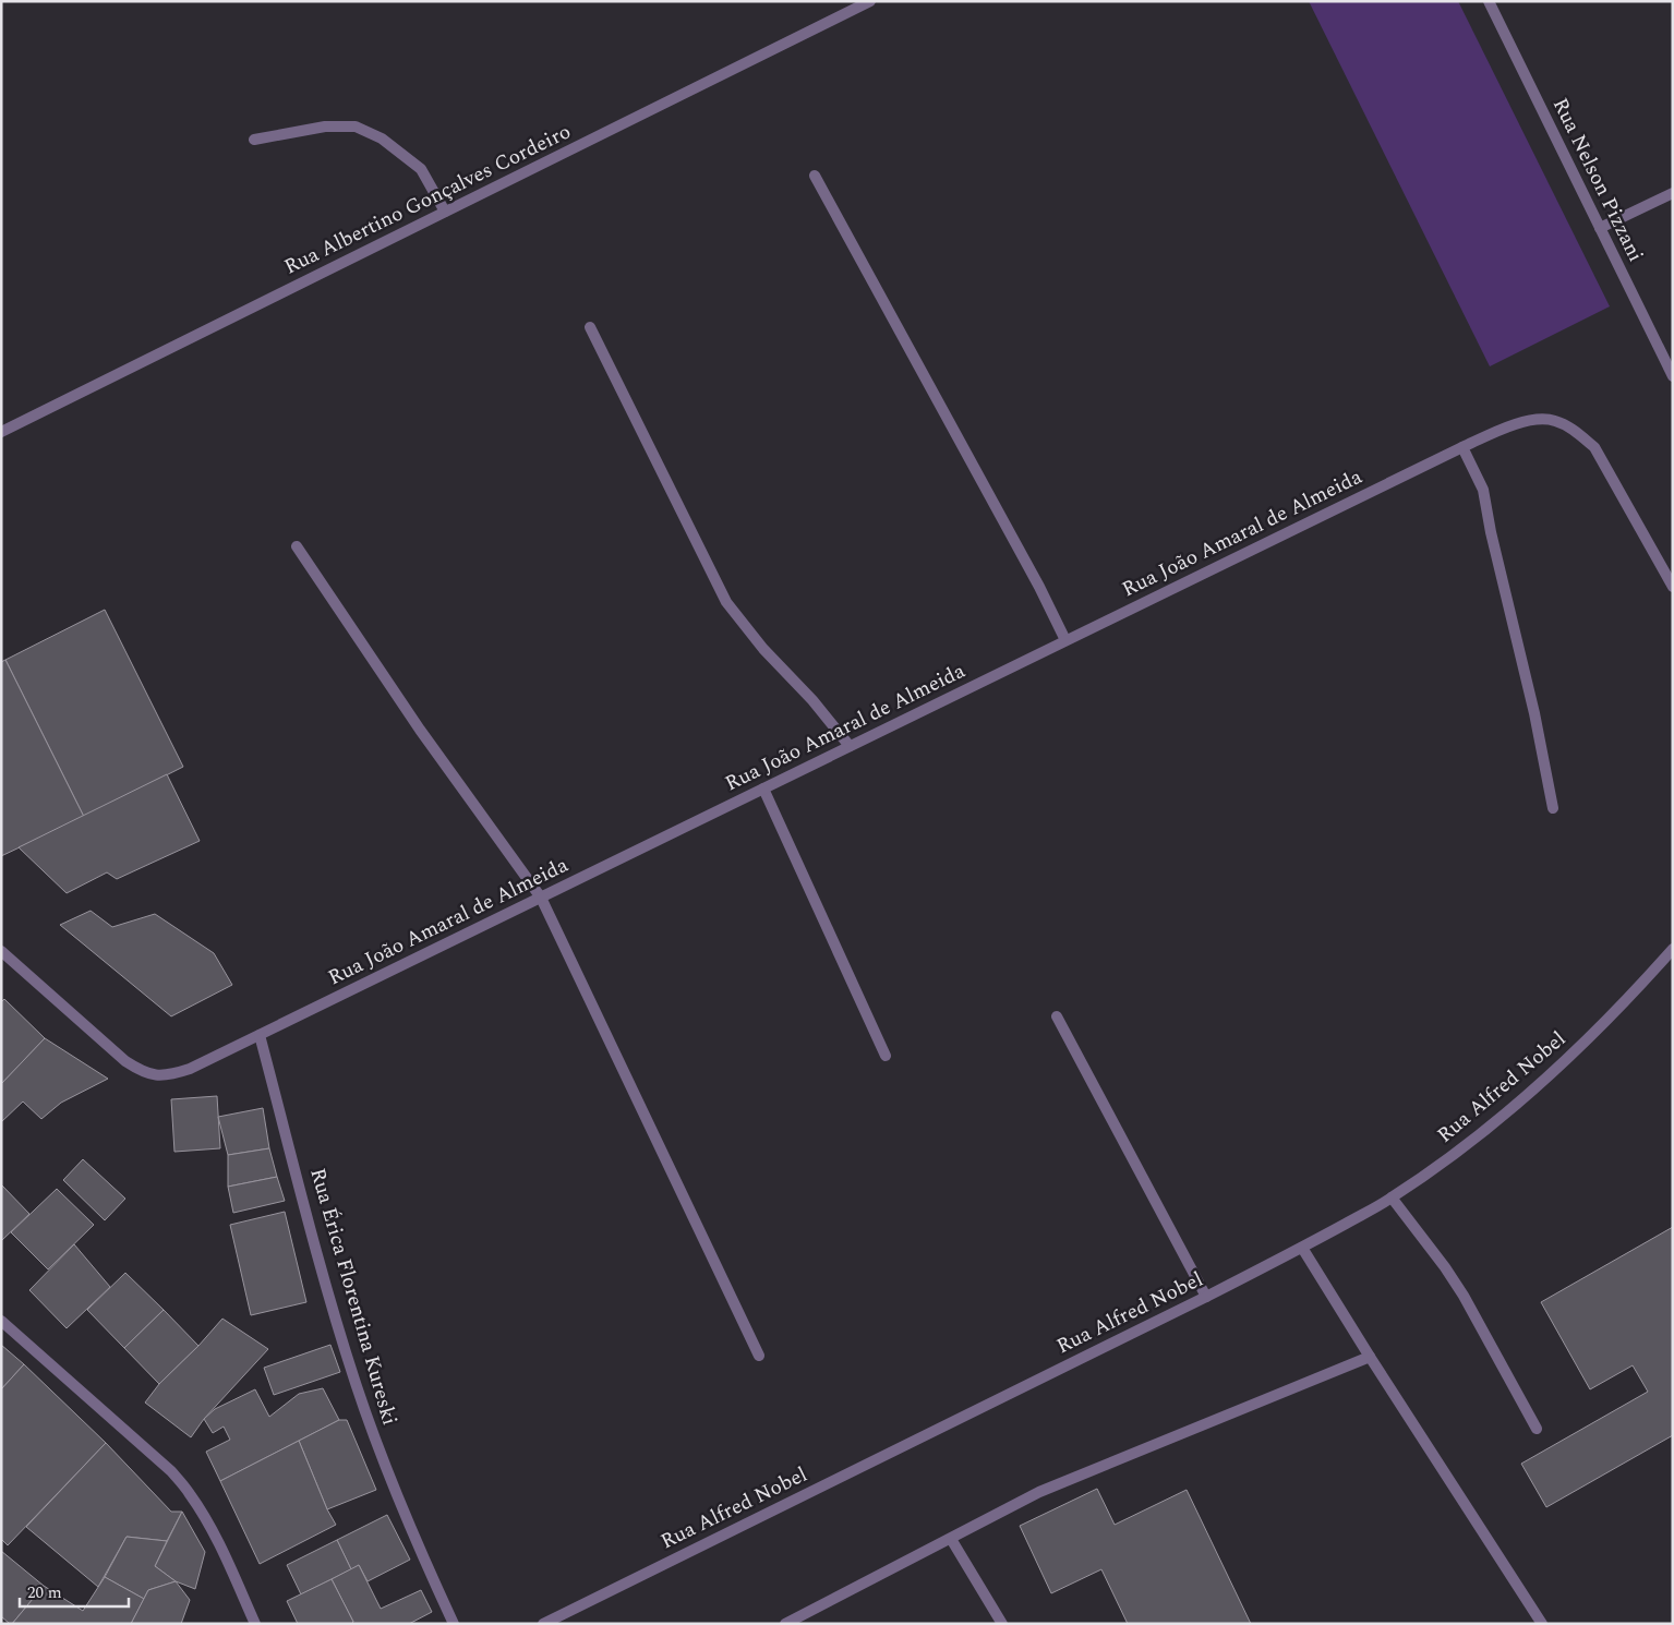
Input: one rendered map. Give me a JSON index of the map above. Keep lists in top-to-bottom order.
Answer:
{
  "streets": {
    "street": [
      "Rua Nelson Pizzani",
      "Rua Albertino Gonçalves Cordeiro",
      "Rua João Amaral de Almeida",
      "Rua Alfred Nobel",
      "Rua Érica Florentina Kureski"
    ]
  },
  "crossings": [
    ["Rua João Amaral de Almeida", "Rua Érica Florentina Kureski"]
  ],
  "scale_bar": "20 m"
}
